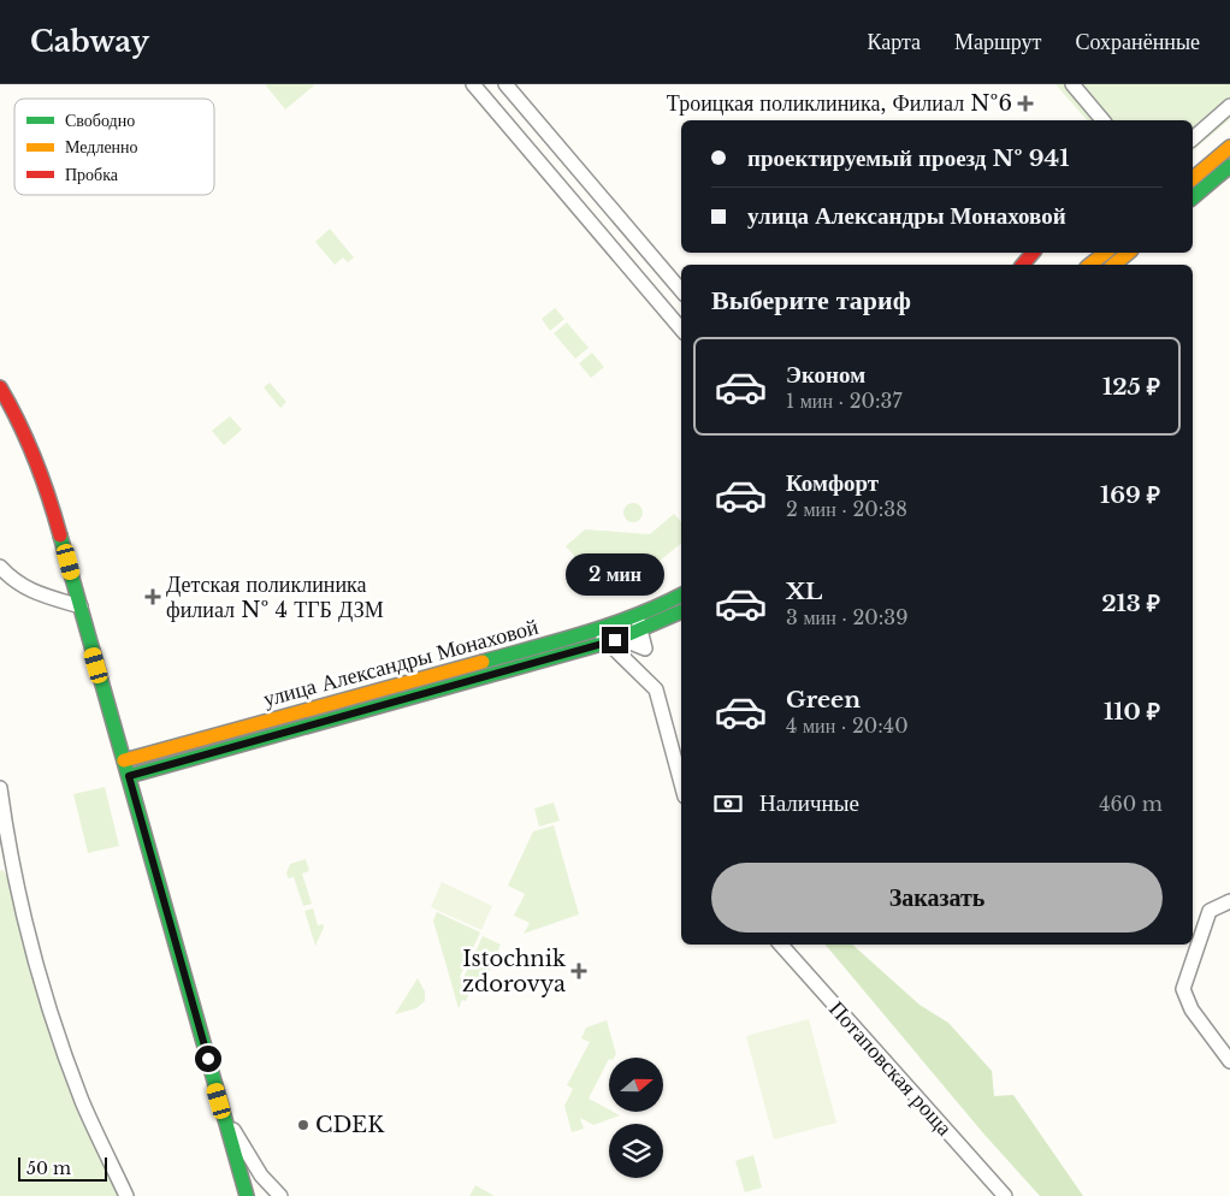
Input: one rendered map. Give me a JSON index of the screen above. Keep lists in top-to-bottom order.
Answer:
{
  "streets": {
    "main road": ["улица Александры Монаховой"],
    "street": ["Потаповская роща"]
  },
  "places": {
    "health": ["Троицкая поликлиника, Филиал №6", "Детская поликлиника филиал № 4 ТГБ ДЗМ", "Istochnik zdorovya"],
    "other": ["CDEK"]
  },
  "legend": ["Свободно", "Медленно", "Пробка"],
  "scale_bar": "50 m",
  "north": "right",
  "page": {
    "header": "Cabway",
    "nav": ["Карта", "Маршрут", "Сохранённые"],
    "banner": ["проектируемый проезд № 941", "улица Александры Монаховой"],
    "heading": "Выберите тариф",
    "list": [
      {
        "name": "Эконом",
        "note": "1 мин · 20:37",
        "value": "125 ₽"
      },
      {
        "name": "Комфорт",
        "note": "2 мин · 20:38",
        "value": "169 ₽"
      },
      {
        "name": "XL",
        "note": "3 мин · 20:39",
        "value": "213 ₽"
      },
      {
        "name": "Green",
        "note": "4 мин · 20:40",
        "value": "110 ₽"
      }
    ],
    "bubble": "2 мин",
    "pay": ["Наличные", "460 m"],
    "buttons": "Заказать",
    "scale": "50 m"
  }
}
